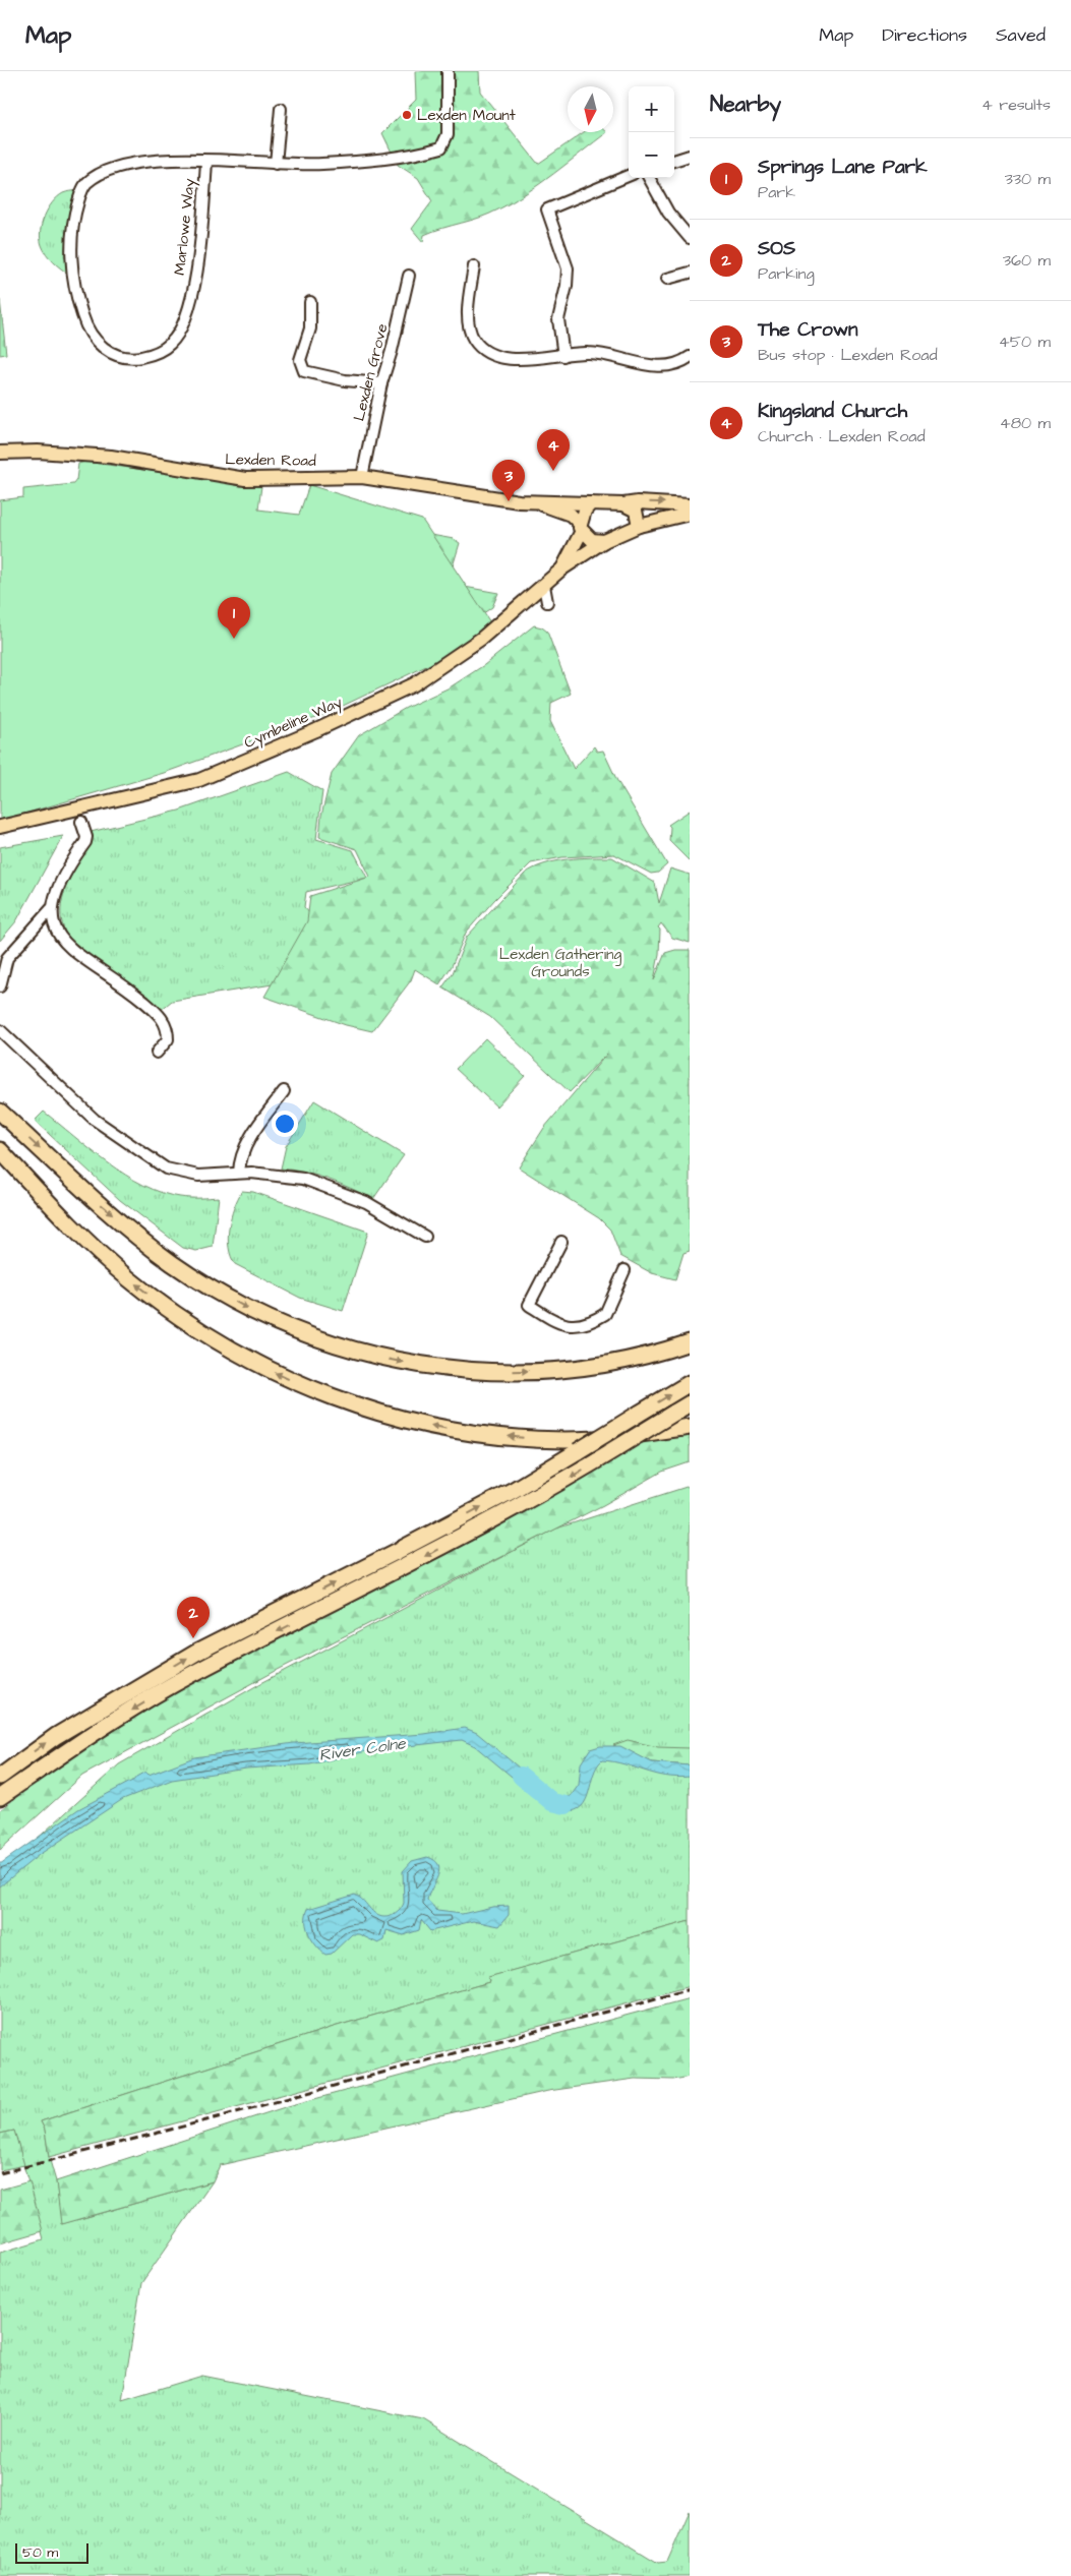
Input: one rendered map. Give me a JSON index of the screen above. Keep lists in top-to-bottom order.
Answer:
{
  "streets": {
    "main road": ["Lexden Road", "Cymbeline Way"],
    "street": ["Marlowe Way", "Lexden Grove"]
  },
  "crossings": [
    ["Lexden Grove", "Lexden Road"],
    ["Lexden Road", "Cymbeline Way"]
  ],
  "water": ["River Colne"],
  "parks": ["Lexden Gathering Grounds"],
  "places": ["Lexden Mount"],
  "scale_bar": "50 m",
  "north": "bottom",
  "page": {
    "header": "Map",
    "nav": ["Map", "Directions", "Saved"],
    "heading": ["Nearby", "4 results"],
    "map_buttons": ["+", "−"],
    "list": [
      {
        "mark": "1",
        "name": "Springs Lane Park",
        "note": "Park",
        "value": "330 m"
      },
      {
        "mark": "2",
        "name": "SOS",
        "note": "Parking",
        "value": "360 m"
      },
      {
        "mark": "3",
        "name": "The Crown",
        "note": "Bus stop · Lexden Road",
        "value": "450 m"
      },
      {
        "mark": "4",
        "name": "Kingsland Church",
        "note": "Church · Lexden Road",
        "value": "480 m"
      }
    ],
    "pins": [
      "4",
      "3",
      "1",
      "2"
    ],
    "scale": "50 m"
  }
}
